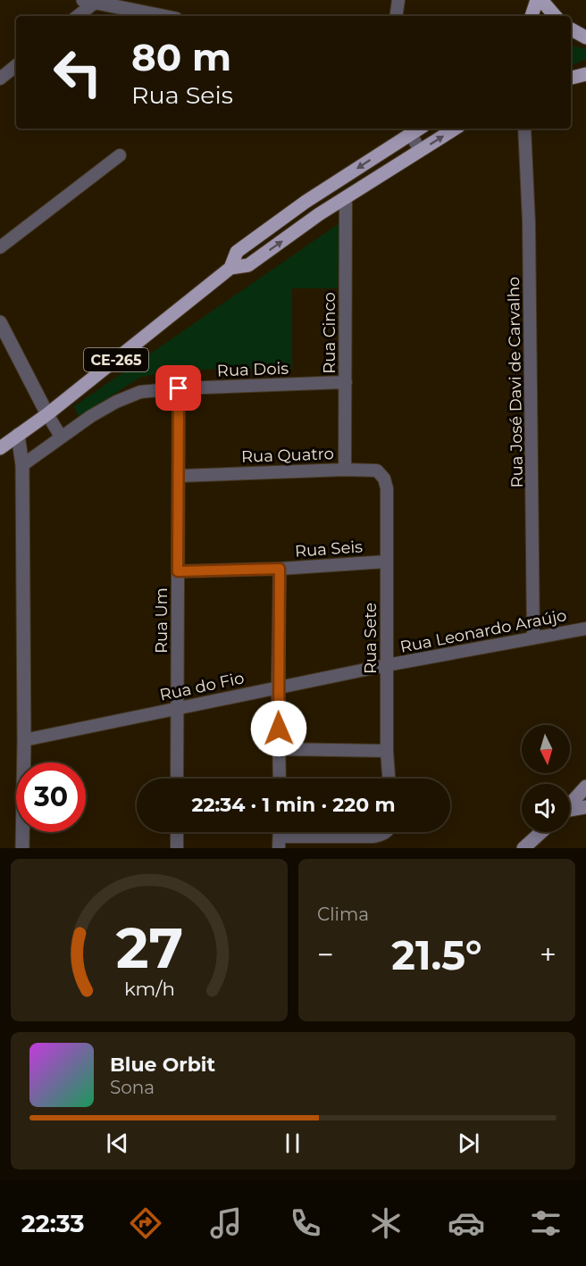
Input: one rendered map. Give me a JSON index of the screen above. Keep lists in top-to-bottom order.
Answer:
{
  "streets": {
    "main road": ["CE-265"],
    "street": [
      "Rua Cinco",
      "Rua Dois",
      "Rua José Davi de Carvalho",
      "Rua Quatro",
      "Rua Seis",
      "Rua Um",
      "Rua Leonardo Araújo",
      "Rua Sete",
      "Rua do Fio"
    ]
  },
  "crossings": [
    ["Rua Cinco", "CE-265"],
    ["Rua Cinco", "Rua Dois"],
    ["Rua Cinco", "Rua Quatro"],
    ["Rua Dois", "Rua Um"],
    ["Rua José Davi de Carvalho", "Rua Leonardo Araújo"],
    ["Rua Quatro", "Rua Um"],
    ["Rua Quatro", "Rua Sete"],
    ["Rua Seis", "Rua Um"],
    ["Rua Seis", "Rua Sete"],
    ["Rua Um", "Rua do Fio"],
    ["Rua Leonardo Araújo", "Rua Sete"],
    ["Rua Leonardo Araújo", "Rua do Fio"],
    ["Rua Sete", "Rua do Fio"]
  ],
  "north": "bottom",
  "page": {
    "turn": ["80 m", "Rua Seis"],
    "limit": "30",
    "trip": "22:34 · 1 min · 220 m",
    "tile": "Clima",
    "heat": ["−", "21.5°", "+"],
    "song": ["Blue Orbit", "Sona"],
    "tabs": "22:33",
    "gauge": ["27", "km/h"]
  }
}
